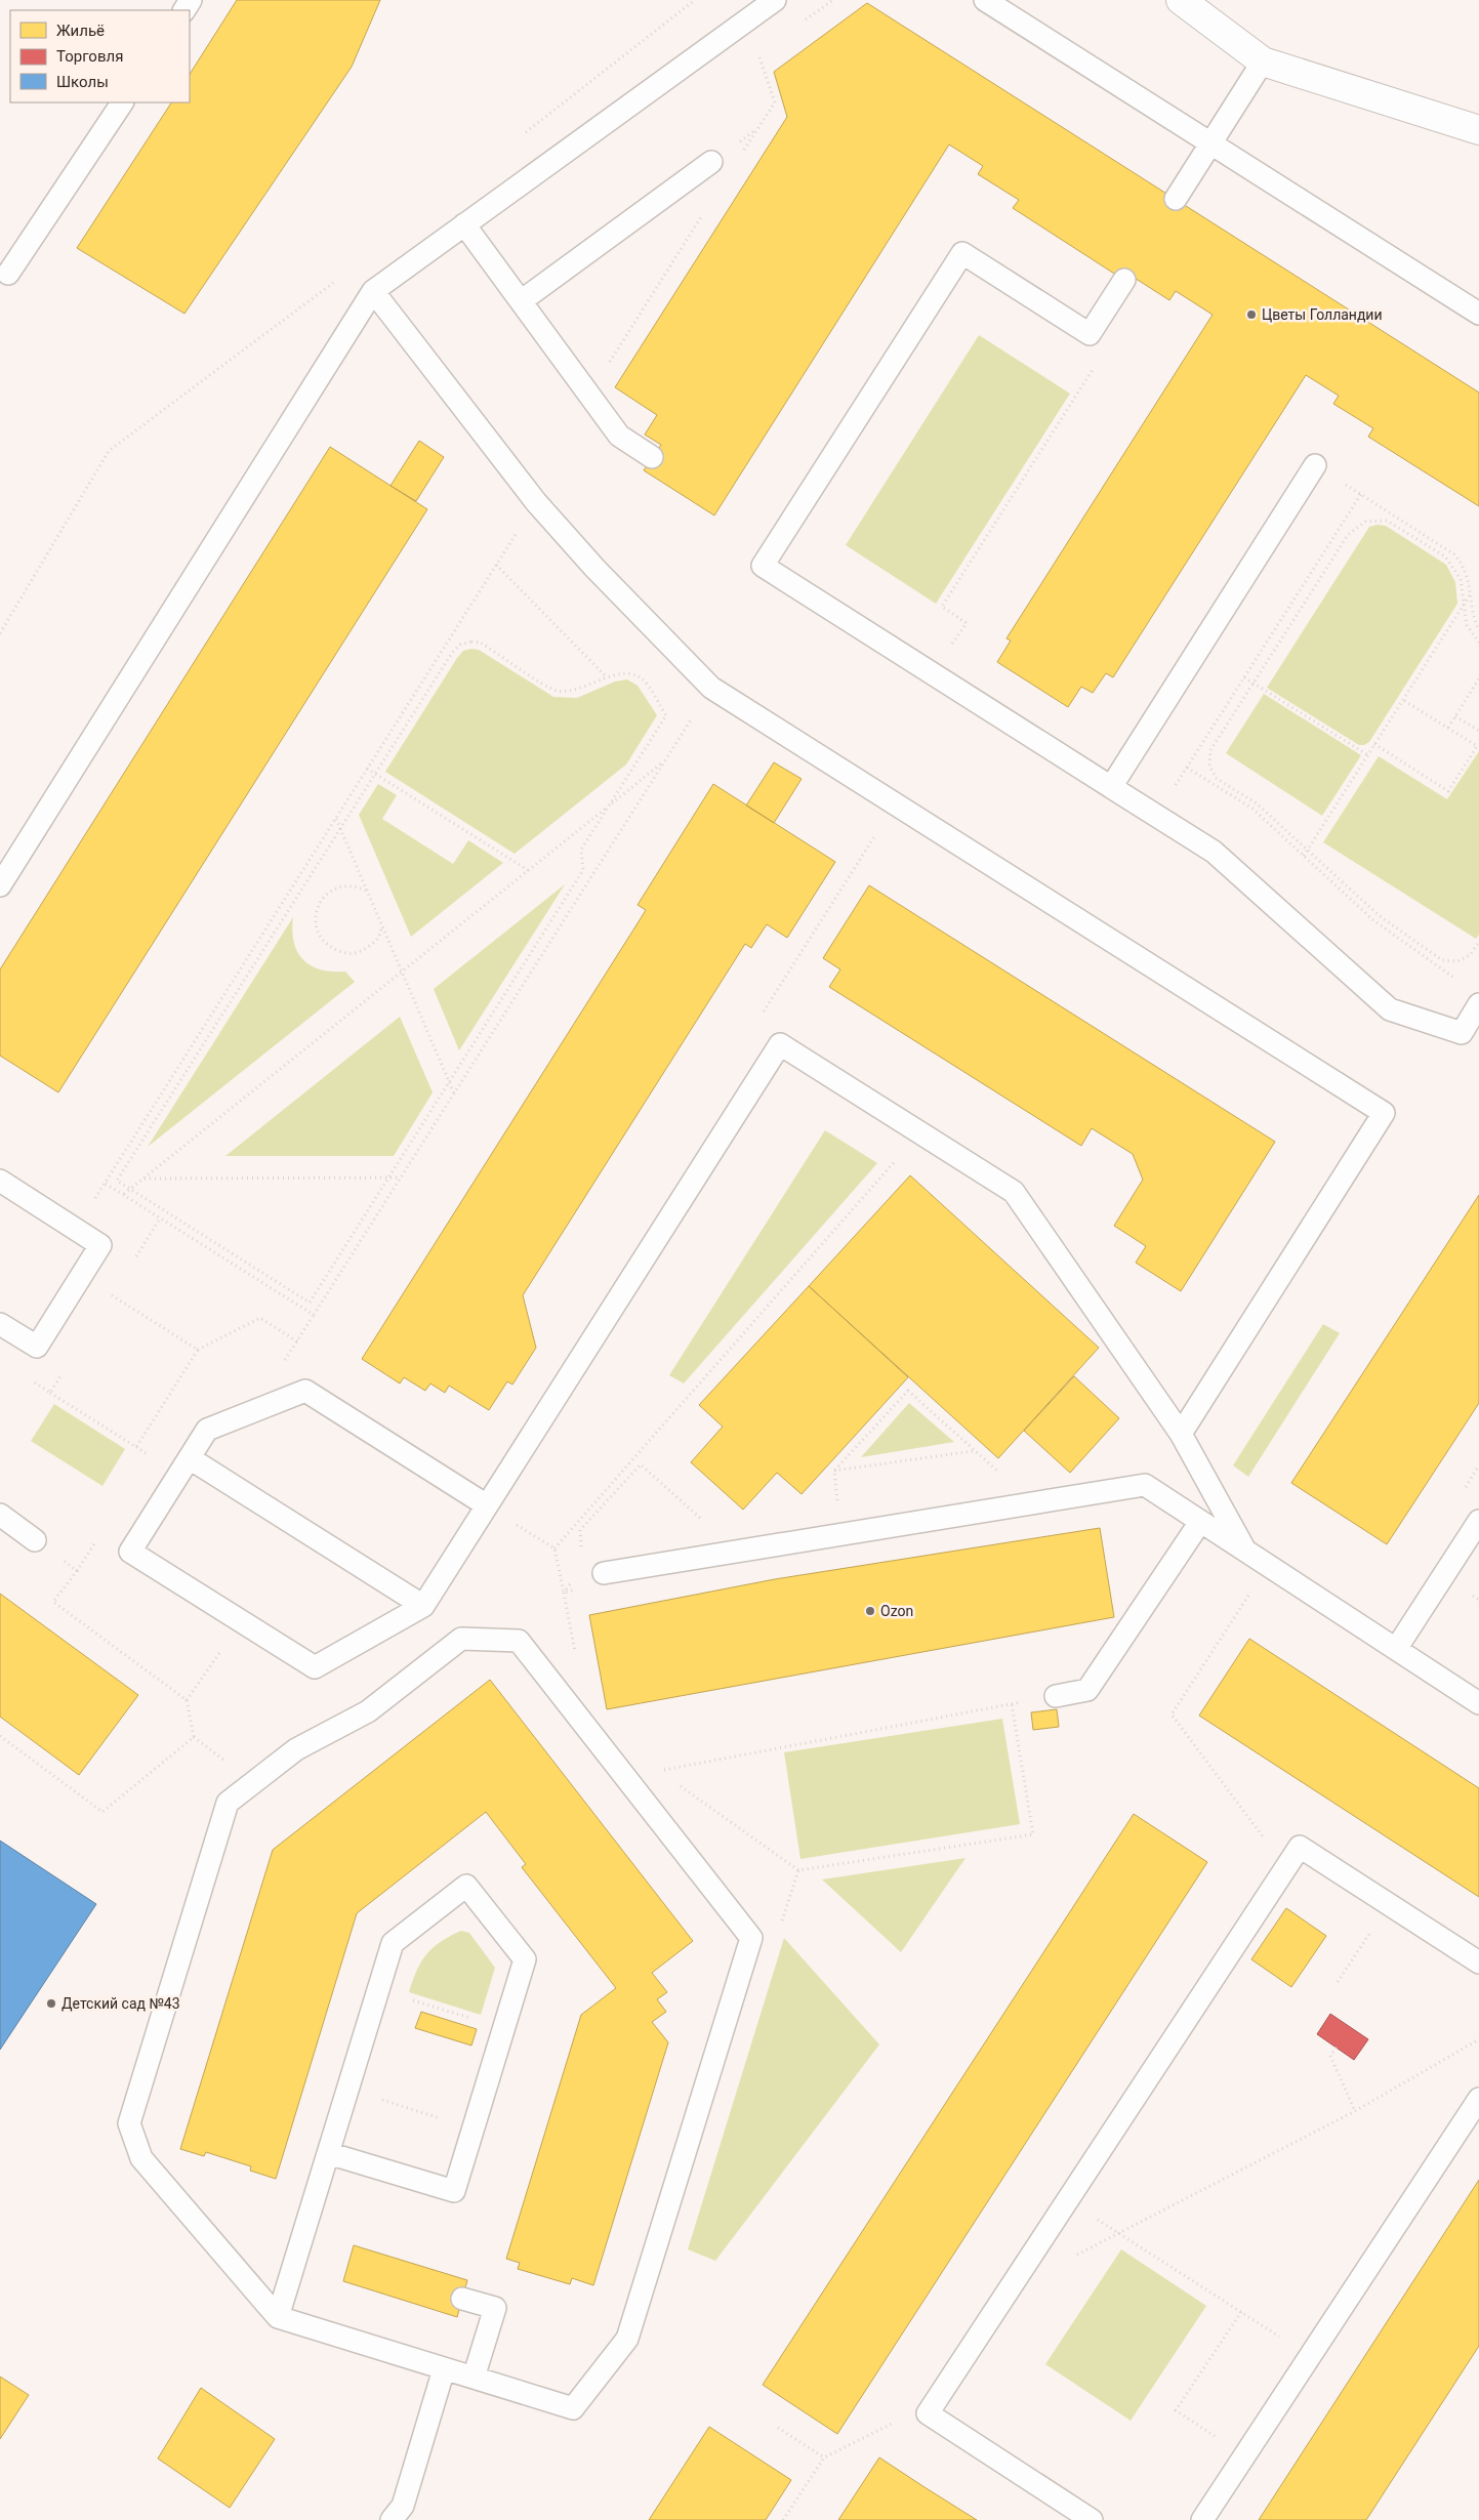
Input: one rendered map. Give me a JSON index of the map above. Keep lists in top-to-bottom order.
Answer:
{
  "places": ["Цветы Голландии", "Ozon", "Детский сад №43"],
  "legend": ["Жильё", "Торговля", "Школы"]
}
